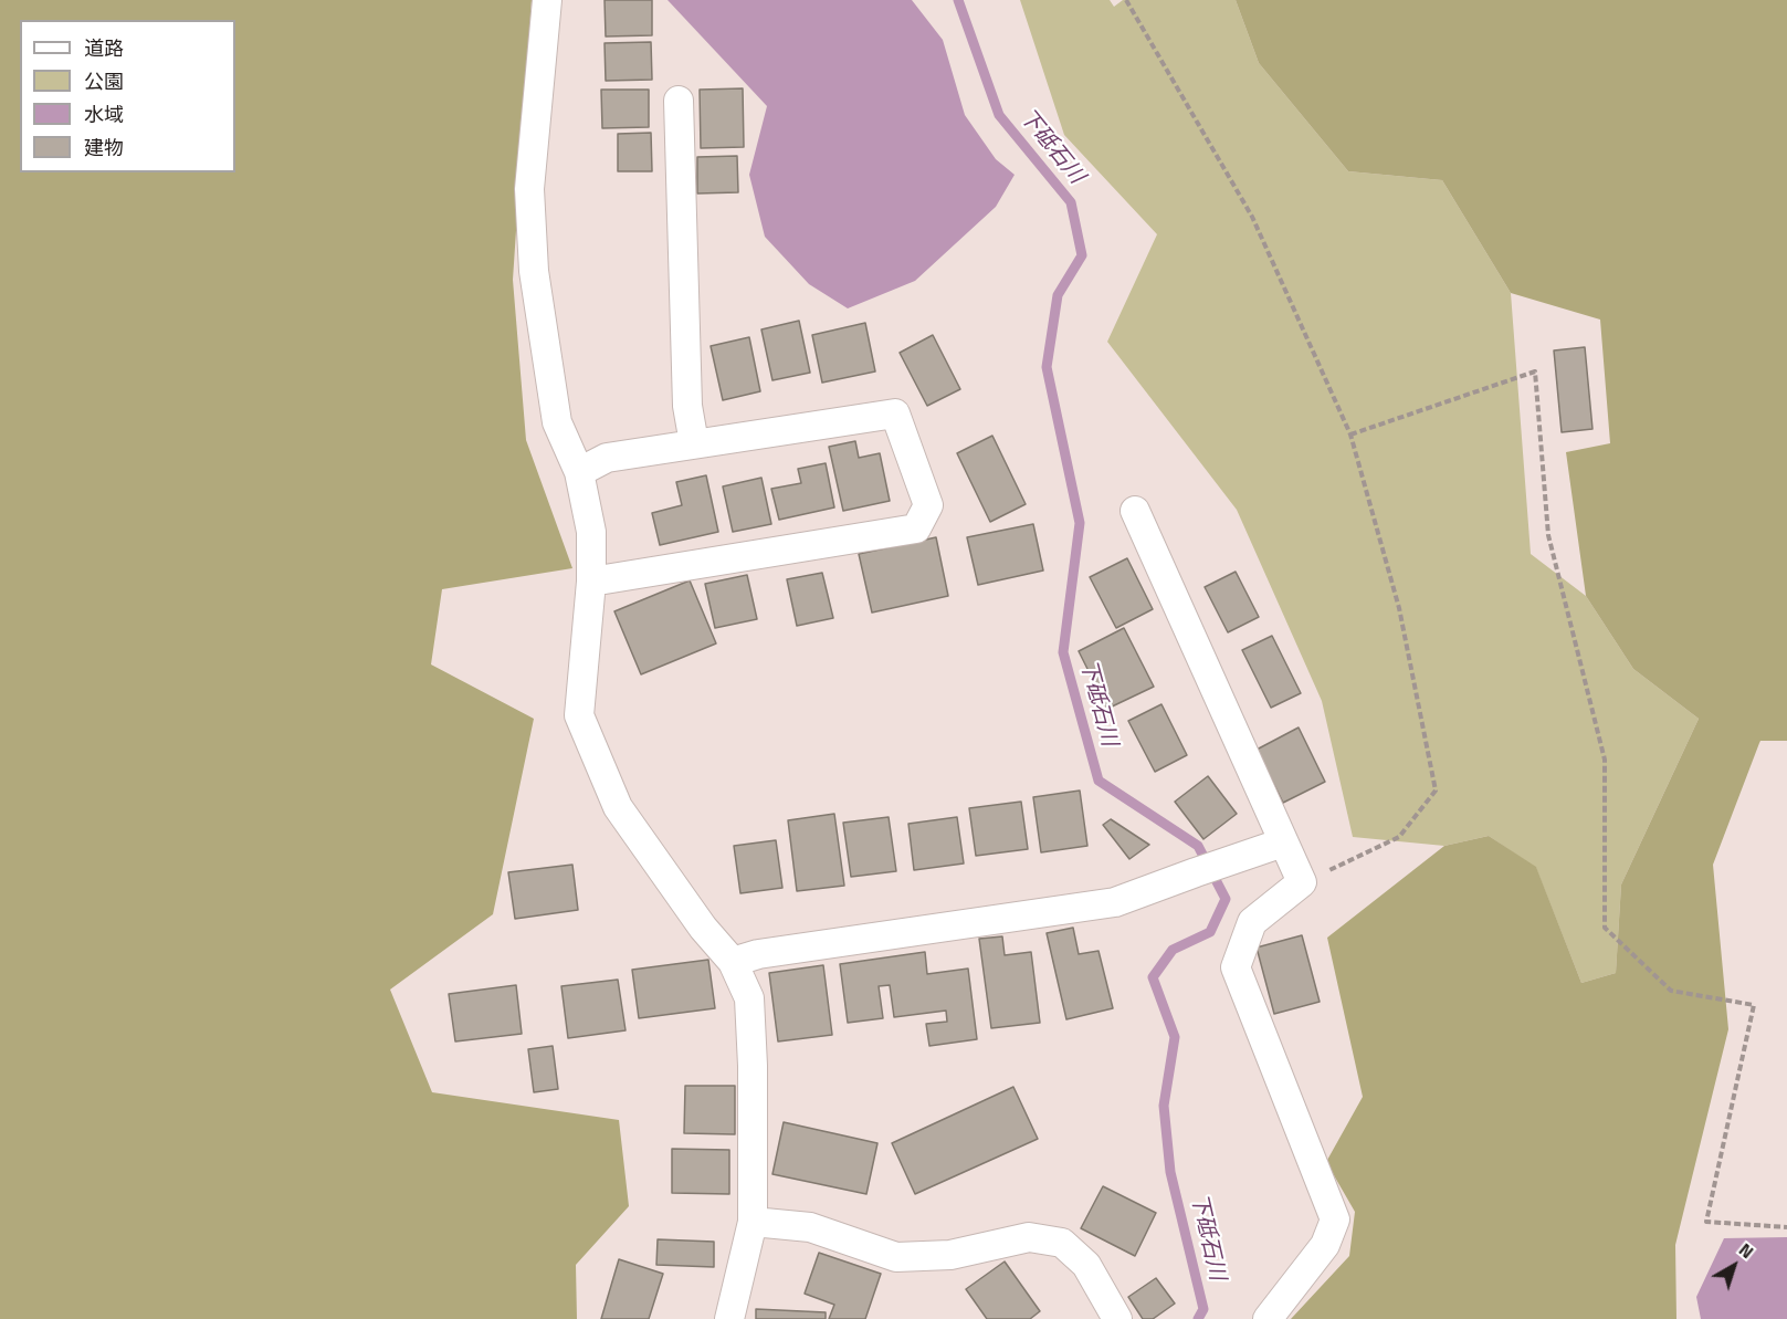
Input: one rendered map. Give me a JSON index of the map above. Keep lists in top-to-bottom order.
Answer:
{
  "water": ["下砥石川"],
  "legend": [
    "道路",
    "公園",
    "水域",
    "建物"
  ],
  "north": "top right"
}
